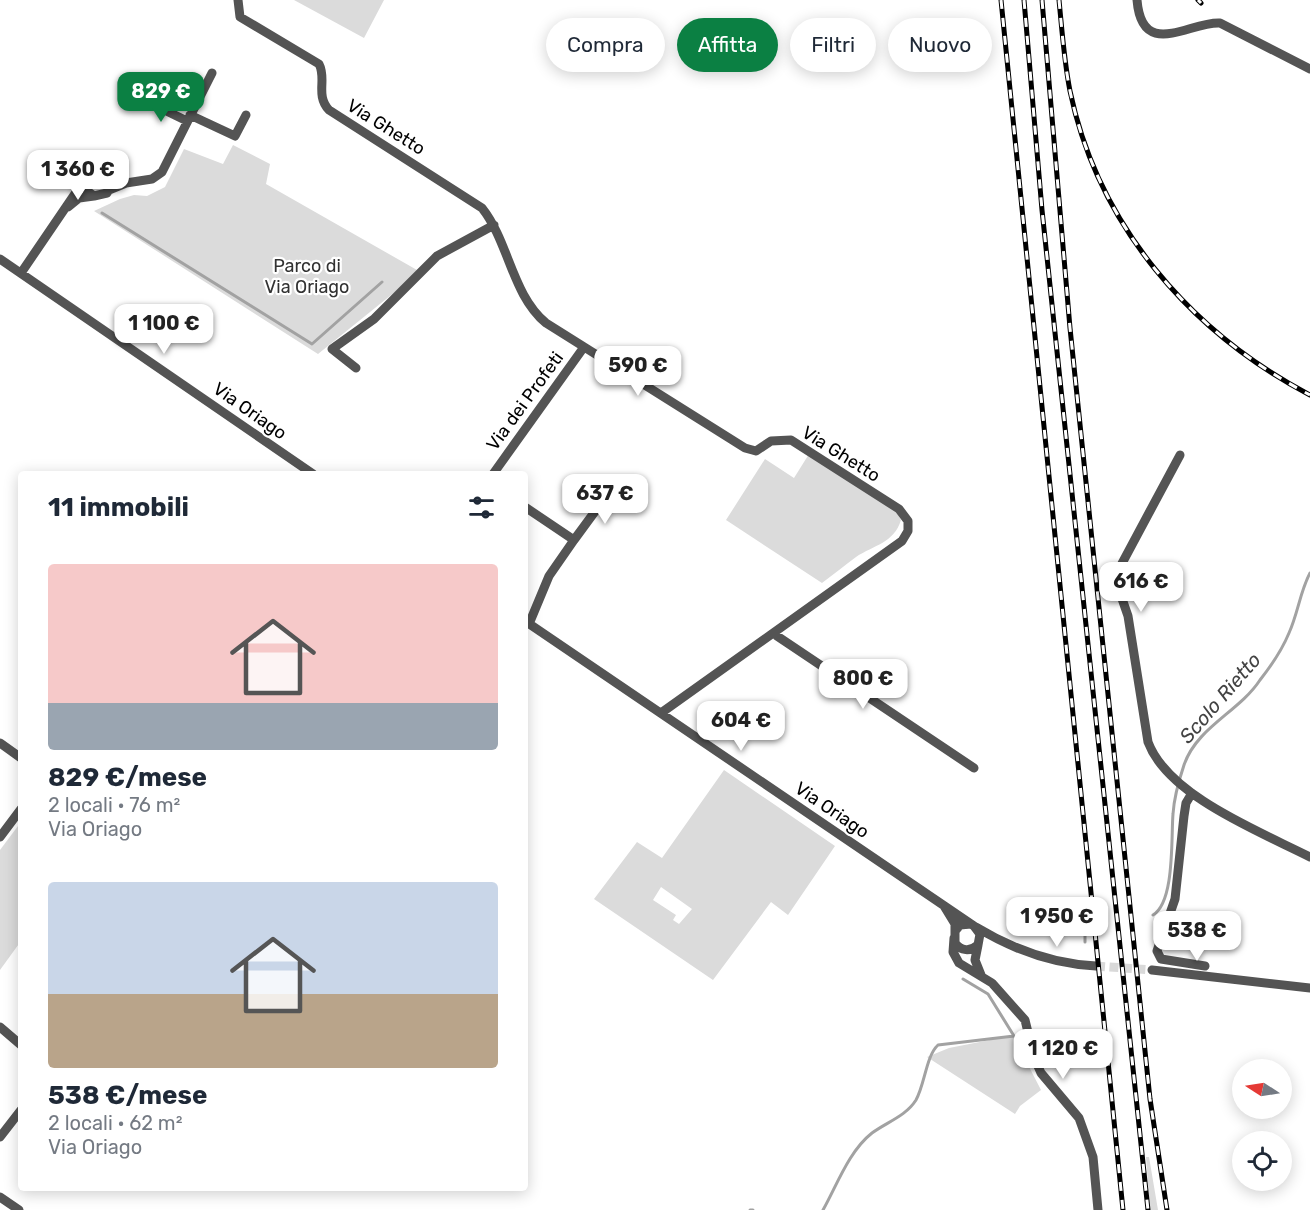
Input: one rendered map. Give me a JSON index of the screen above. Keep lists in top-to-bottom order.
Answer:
{
  "streets": {
    "street": ["Via Ghetto", "Via dei Profeti", "Via Oriago"]
  },
  "crossings": [
    ["Via Ghetto", "Via dei Profeti"],
    ["Via Ghetto", "Via Oriago"]
  ],
  "water": ["Scolo Rietto"],
  "parks": ["Parco di Via Oriago"],
  "north": "left",
  "page": {
    "chip": [
      "Compra",
      "Affitta",
      "Filtri",
      "Nuovo"
    ],
    "price": [
      "829 €",
      "1 360 €",
      "1 100 €",
      "590 €",
      "637 €",
      "616 €",
      "800 €",
      "604 €",
      "1 950 €",
      "538 €",
      "1 120 €"
    ],
    "heading": "11 immobili",
    "list": [
      {
        "name": "829 €/mese",
        "note": "2 locali · 76 m² · Via Oriago"
      },
      {
        "name": "538 €/mese",
        "note": "2 locali · 62 m² · Via Oriago"
      }
    ]
  }
}
